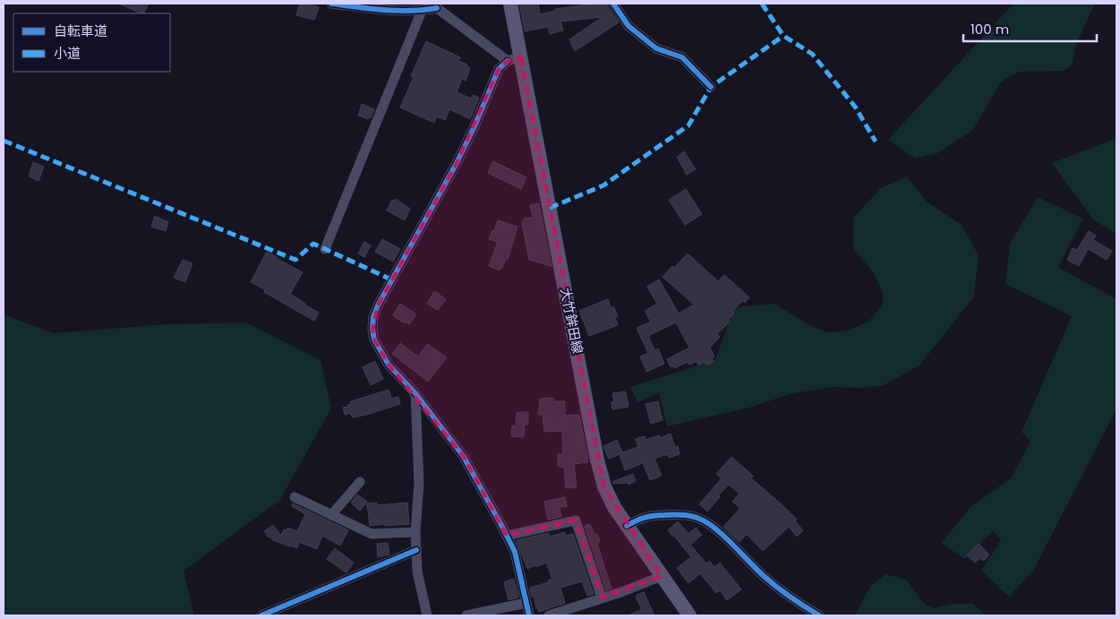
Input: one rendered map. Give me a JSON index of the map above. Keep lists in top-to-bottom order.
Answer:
{
  "streets": {
    "main road": ["大竹鉾田線"]
  },
  "legend": ["自転車道", "小道"],
  "scale_bar": "100 m"
}
